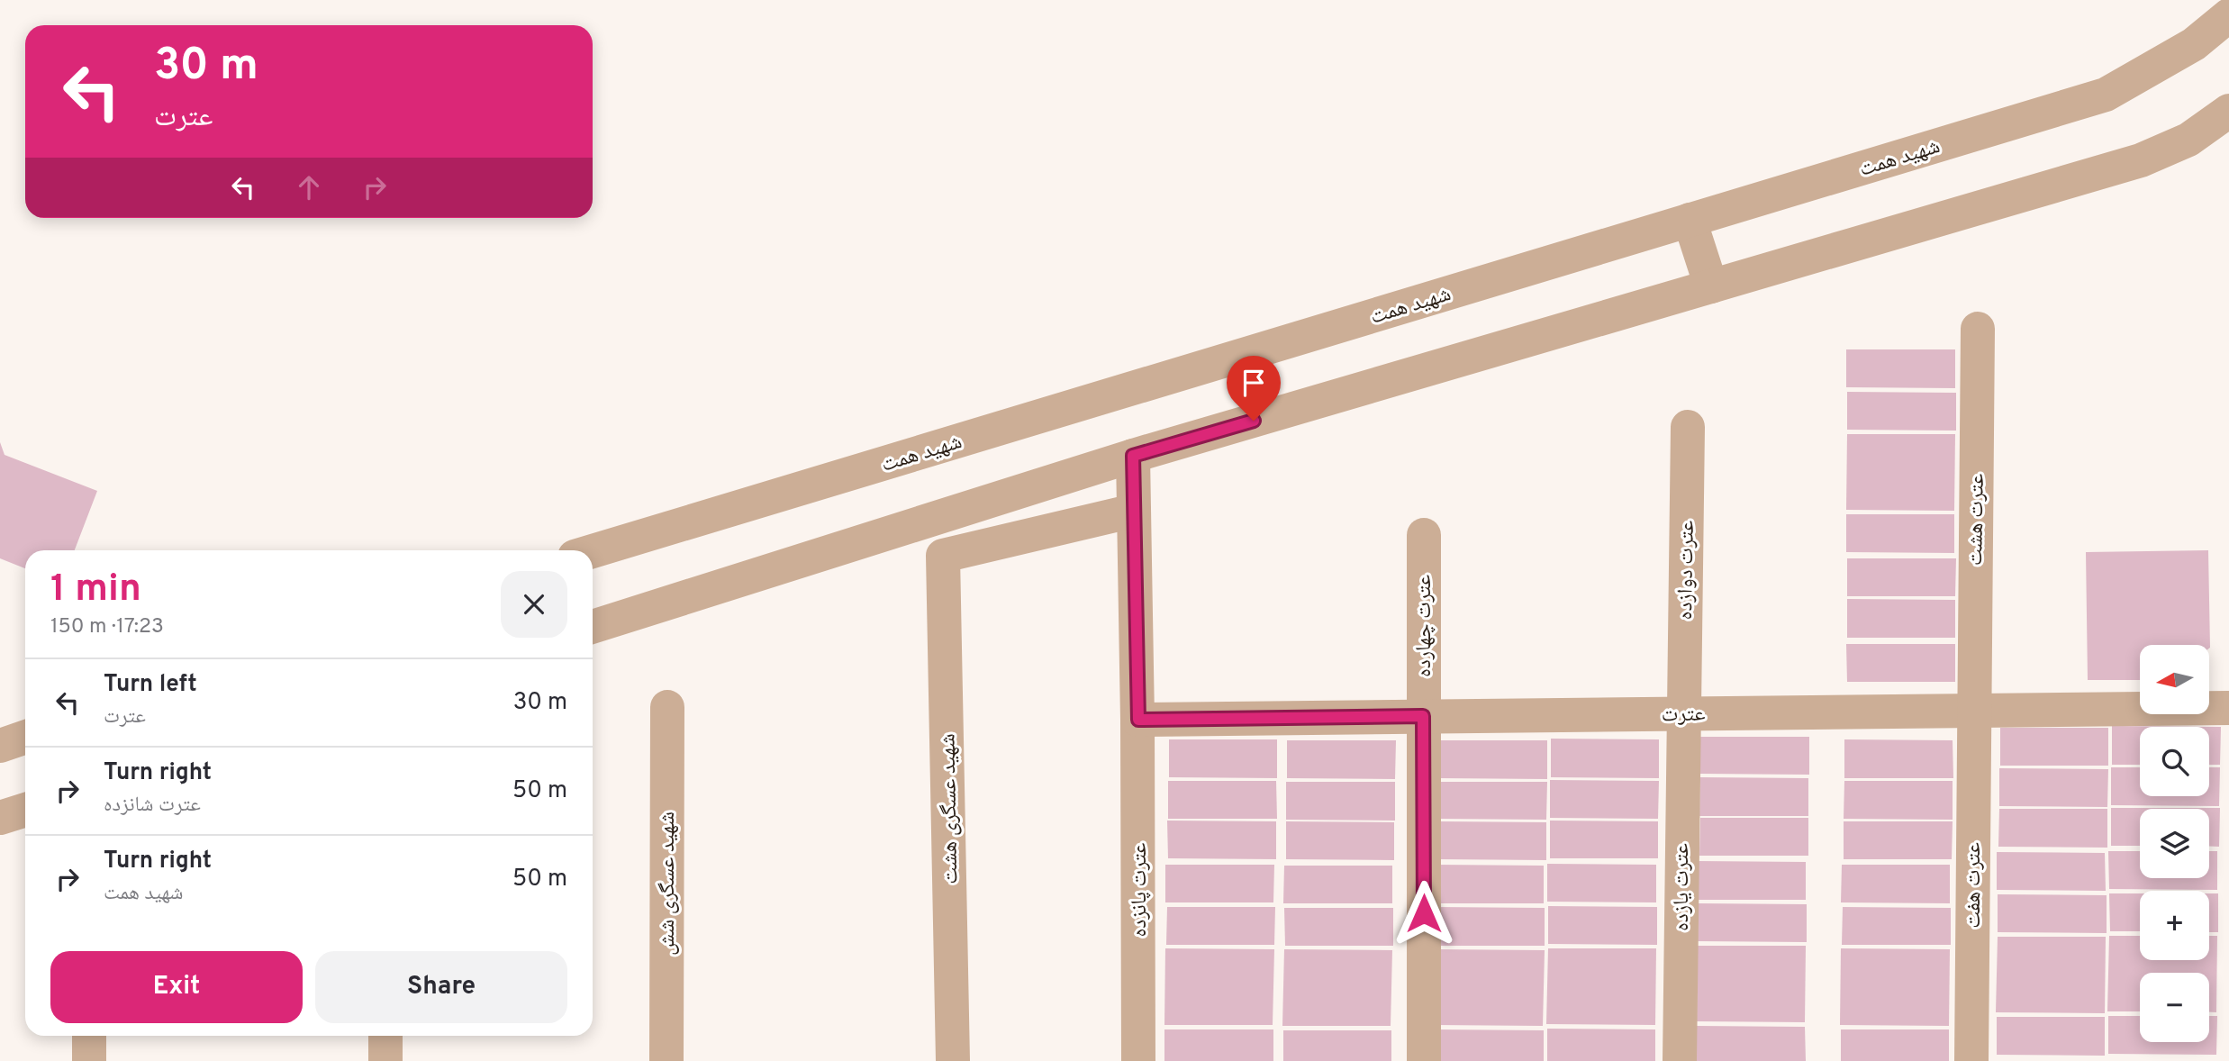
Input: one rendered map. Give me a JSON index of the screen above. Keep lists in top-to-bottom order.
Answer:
{
  "streets": {
    "street": [
      "شهید همت",
      "عترت هشت",
      "عترت دوازده",
      "عترت چهارده",
      "عترت",
      "شهید عسگری هشت",
      "شهید عسگری شش",
      "عترت هفت",
      "عترت یازده",
      "عترت پانزده"
    ]
  },
  "crossings": [
    ["عترت هشت", "عترت"],
    ["عترت هشت", "عترت هفت"],
    ["عترت دوازده", "عترت"],
    ["عترت دوازده", "عترت یازده"],
    ["عترت چهارده", "عترت"],
    ["عترت", "عترت هفت"],
    ["عترت", "عترت یازده"],
    ["عترت", "عترت پانزده"],
    ["شهید عسگری هشت", "عترت پانزده"]
  ],
  "north": "left",
  "page": {
    "turn": ["30 m", "عترت"],
    "heading": ["1 min", "150 m · 17:23"],
    "map_buttons": ["+", "−"],
    "list": [
      {
        "name": "Turn left",
        "note": "عترت",
        "value": "30 m"
      },
      {
        "name": "Turn right",
        "note": "عترت شانزده",
        "value": "50 m"
      },
      {
        "name": "Turn right",
        "note": "شهید همت",
        "value": "50 m"
      }
    ],
    "buttons": ["Exit", "Share"]
  }
}
